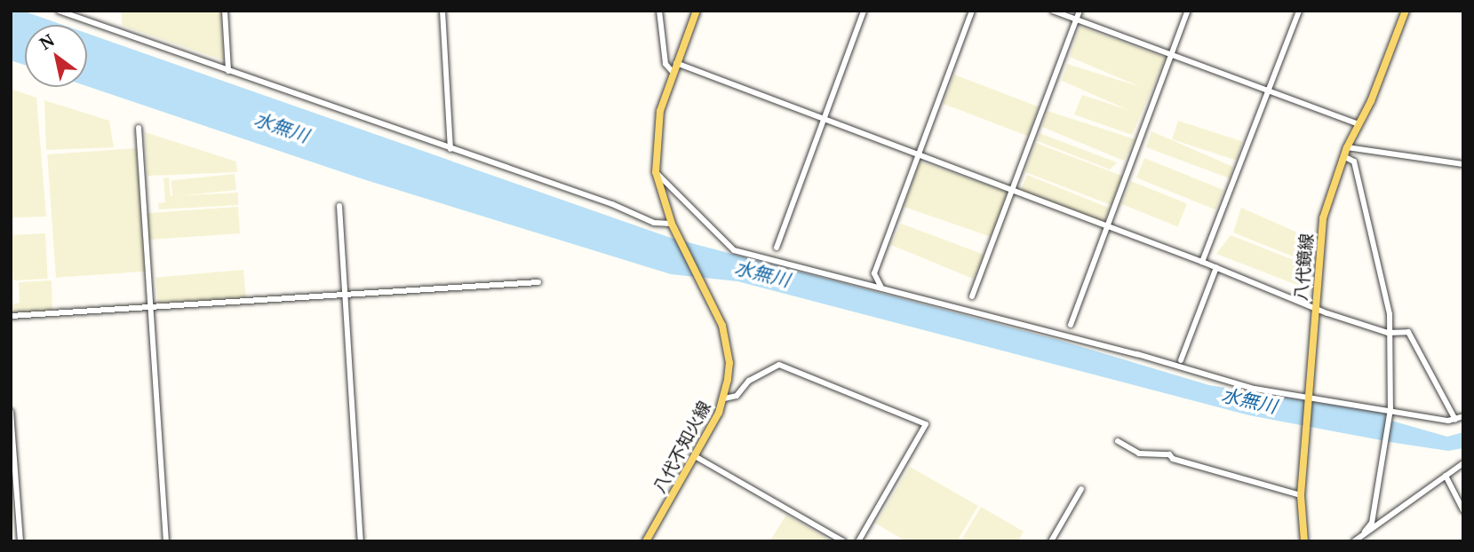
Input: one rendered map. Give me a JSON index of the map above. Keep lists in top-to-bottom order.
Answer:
{
  "streets": {
    "main road": ["八代鏡線", "八代不知火線"]
  },
  "water": ["水無川"],
  "north": "top left"
}
